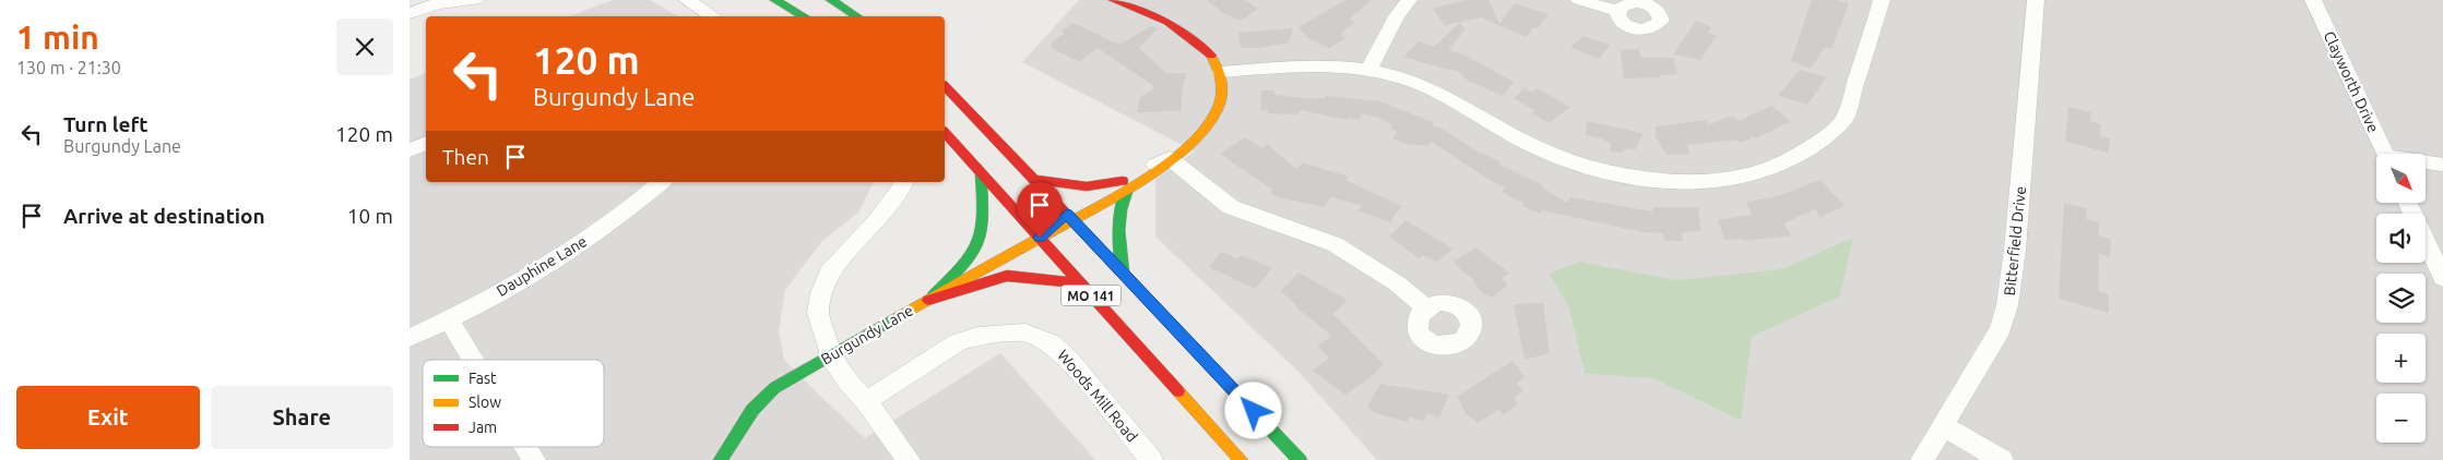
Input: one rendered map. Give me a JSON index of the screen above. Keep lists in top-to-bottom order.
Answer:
{
  "streets": {
    "main road": ["MO 141", "Burgundy Lane"],
    "street": [
      "Clayworth Drive",
      "Bitterfield Drive",
      "Dauphine Lane",
      "Woods Mill Road"
    ]
  },
  "crossings": [
    ["MO 141", "Burgundy Lane"]
  ],
  "legend": ["Fast", "Slow", "Jam"],
  "north": "bottom right",
  "page": {
    "heading": ["1 min", "130 m · 21:30"],
    "turn": ["120 m", "Burgundy Lane"],
    "list": [
      {
        "name": "Turn left",
        "note": "Burgundy Lane",
        "value": "120 m"
      },
      {
        "name": "Arrive at destination",
        "value": "10 m"
      }
    ],
    "then": "Then",
    "map_buttons": ["+", "−"],
    "buttons": ["Exit", "Share"]
  }
}
